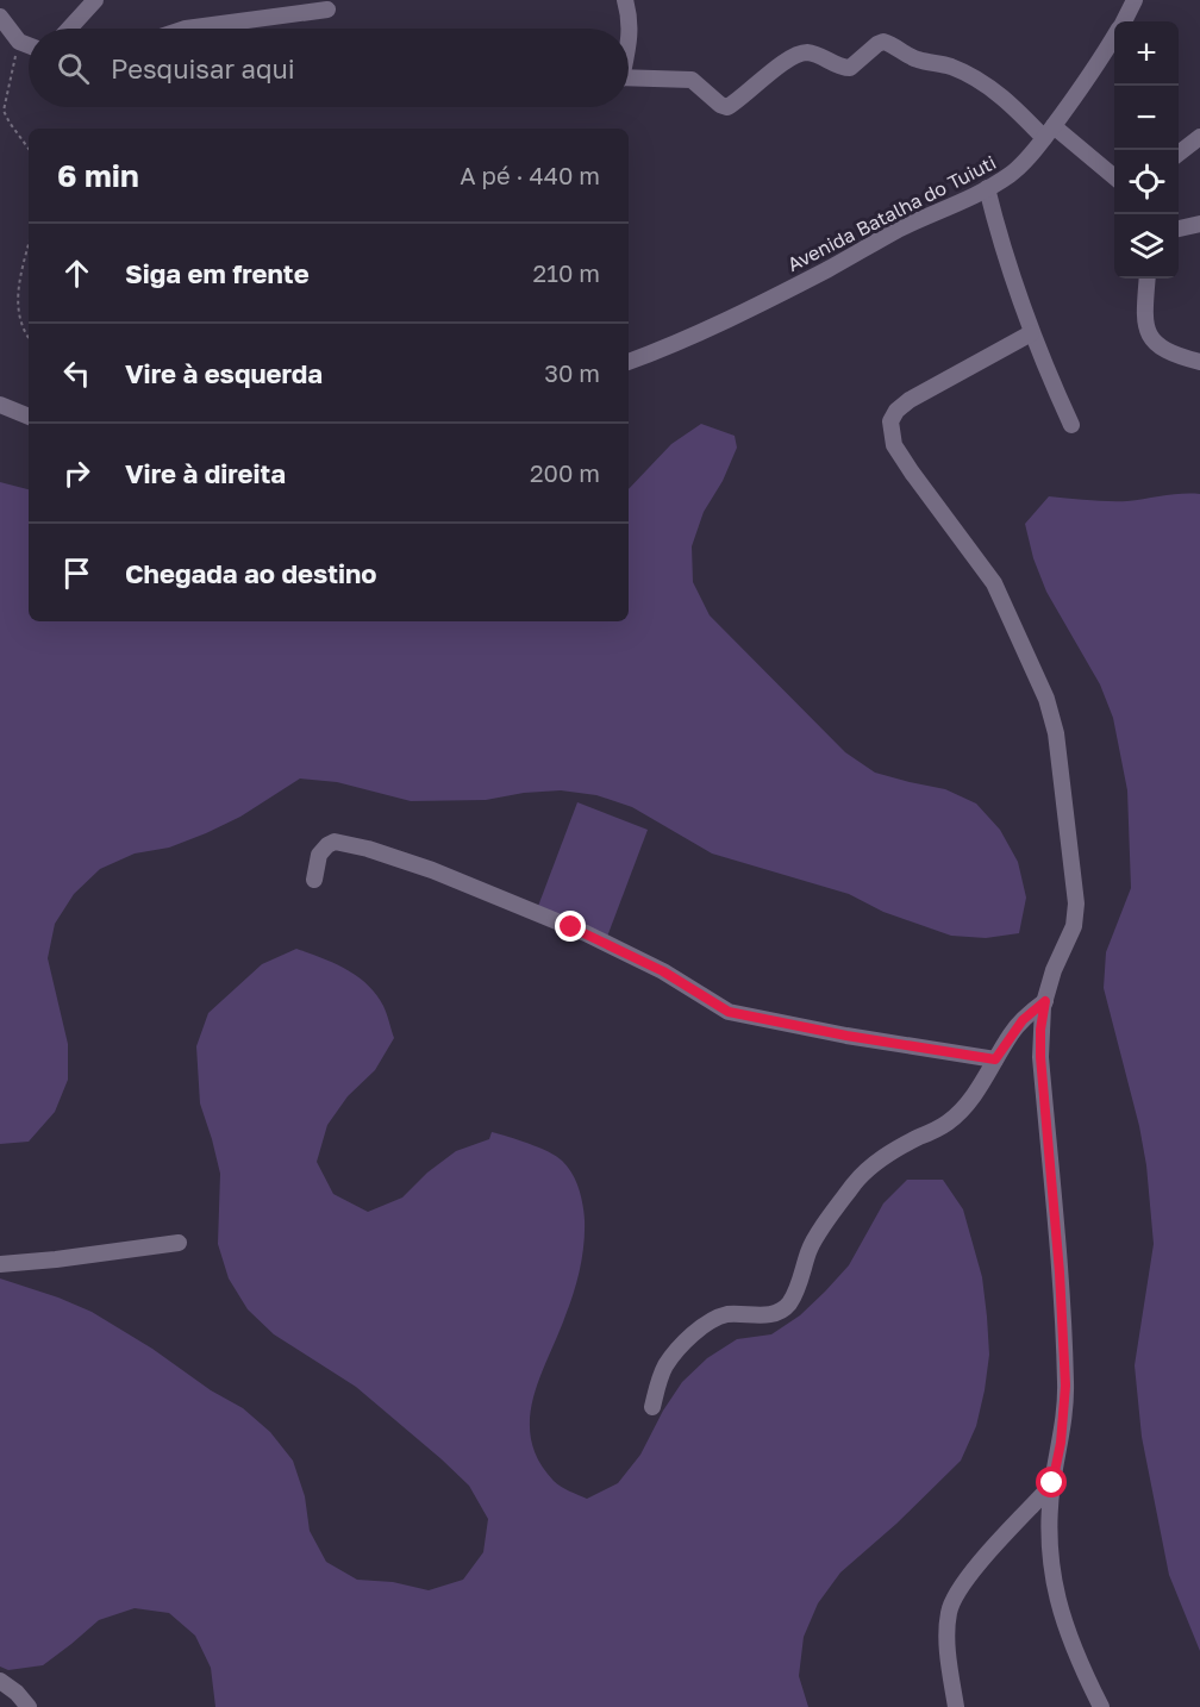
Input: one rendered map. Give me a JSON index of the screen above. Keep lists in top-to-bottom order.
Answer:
{
  "streets": {
    "street": ["Avenida Batalha do Tuiuti"]
  },
  "page": {
    "map_buttons": ["+", "−"],
    "search": "Pesquisar aqui",
    "heading": ["6 min", "A pé · 440 m"],
    "list": [
      ["Siga em frente", "210 m"],
      ["Vire à esquerda", "30 m"],
      ["Vire à direita", "200 m"],
      "Chegada ao destino"
    ]
  }
}
